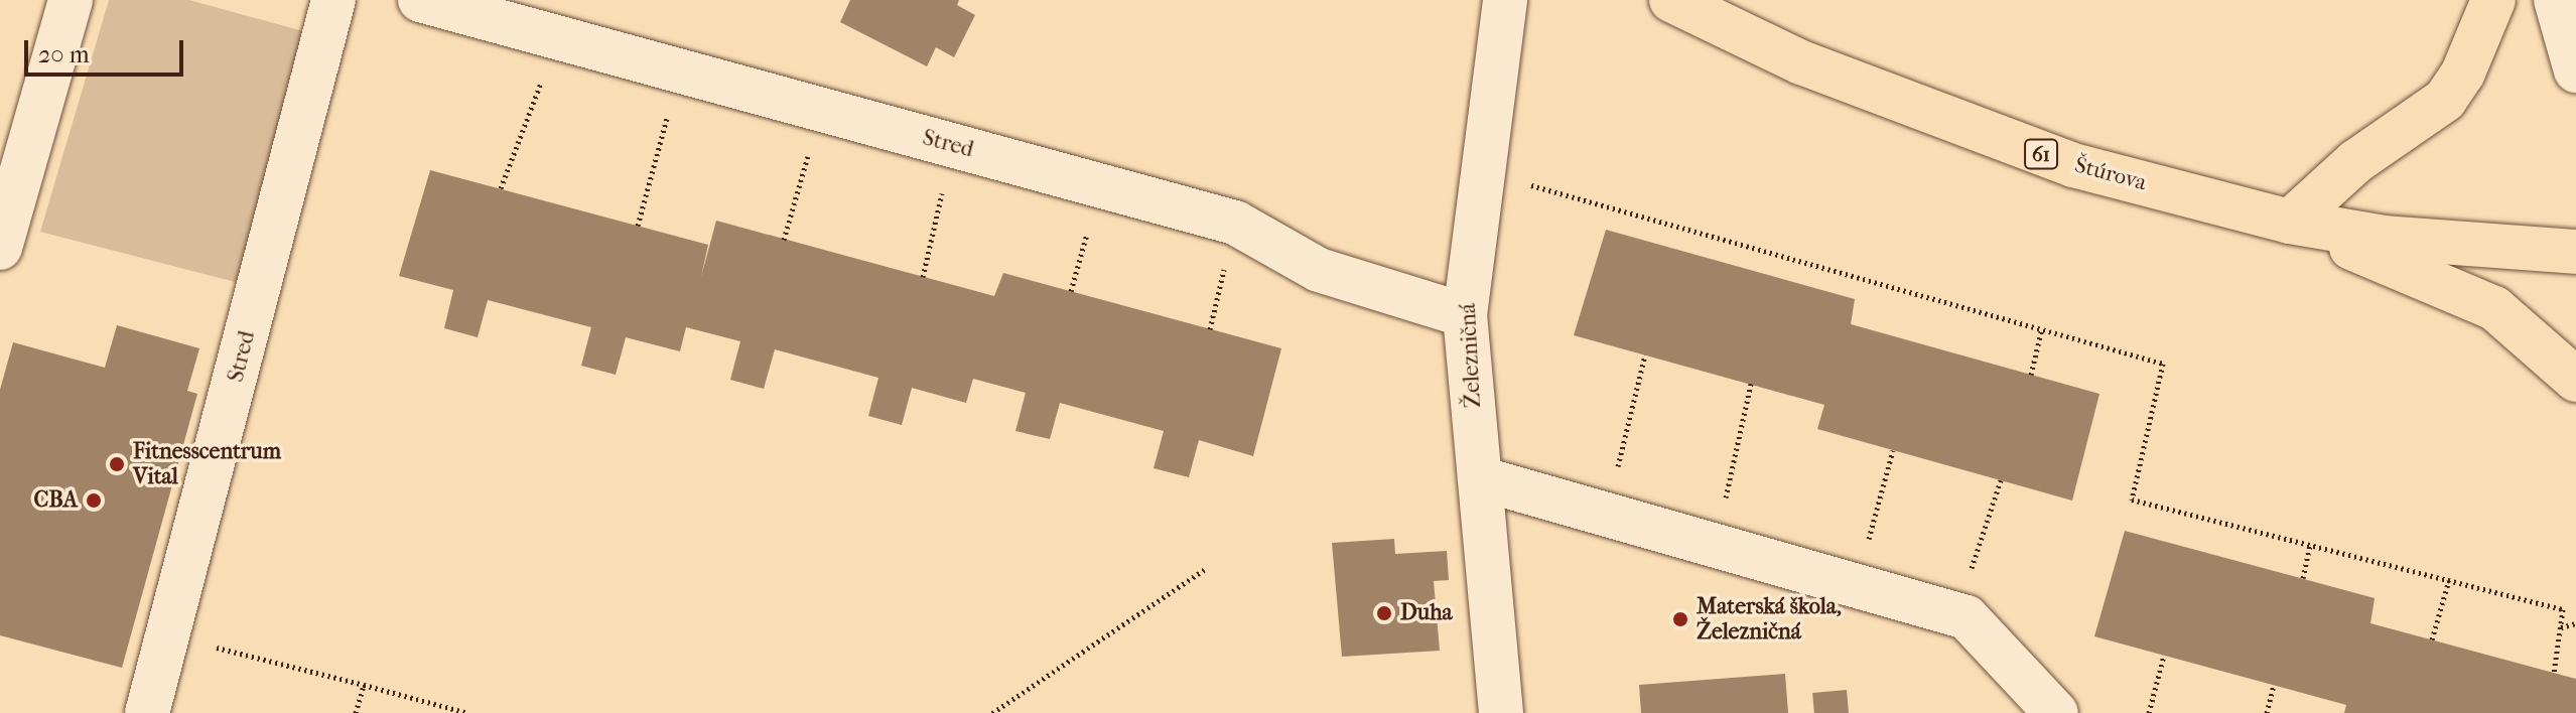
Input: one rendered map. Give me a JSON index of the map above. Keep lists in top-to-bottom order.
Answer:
{
  "streets": {
    "main road": ["61", "Štúrova"],
    "street": ["Stred", "Železničná"]
  },
  "crossings": [
    ["Stred", "Železničná"]
  ],
  "places": [
    "Fitnesscentrum Vital",
    "CBA",
    "Duha",
    "Materská škola, Železničná"
  ],
  "scale_bar": "20 m"
}
